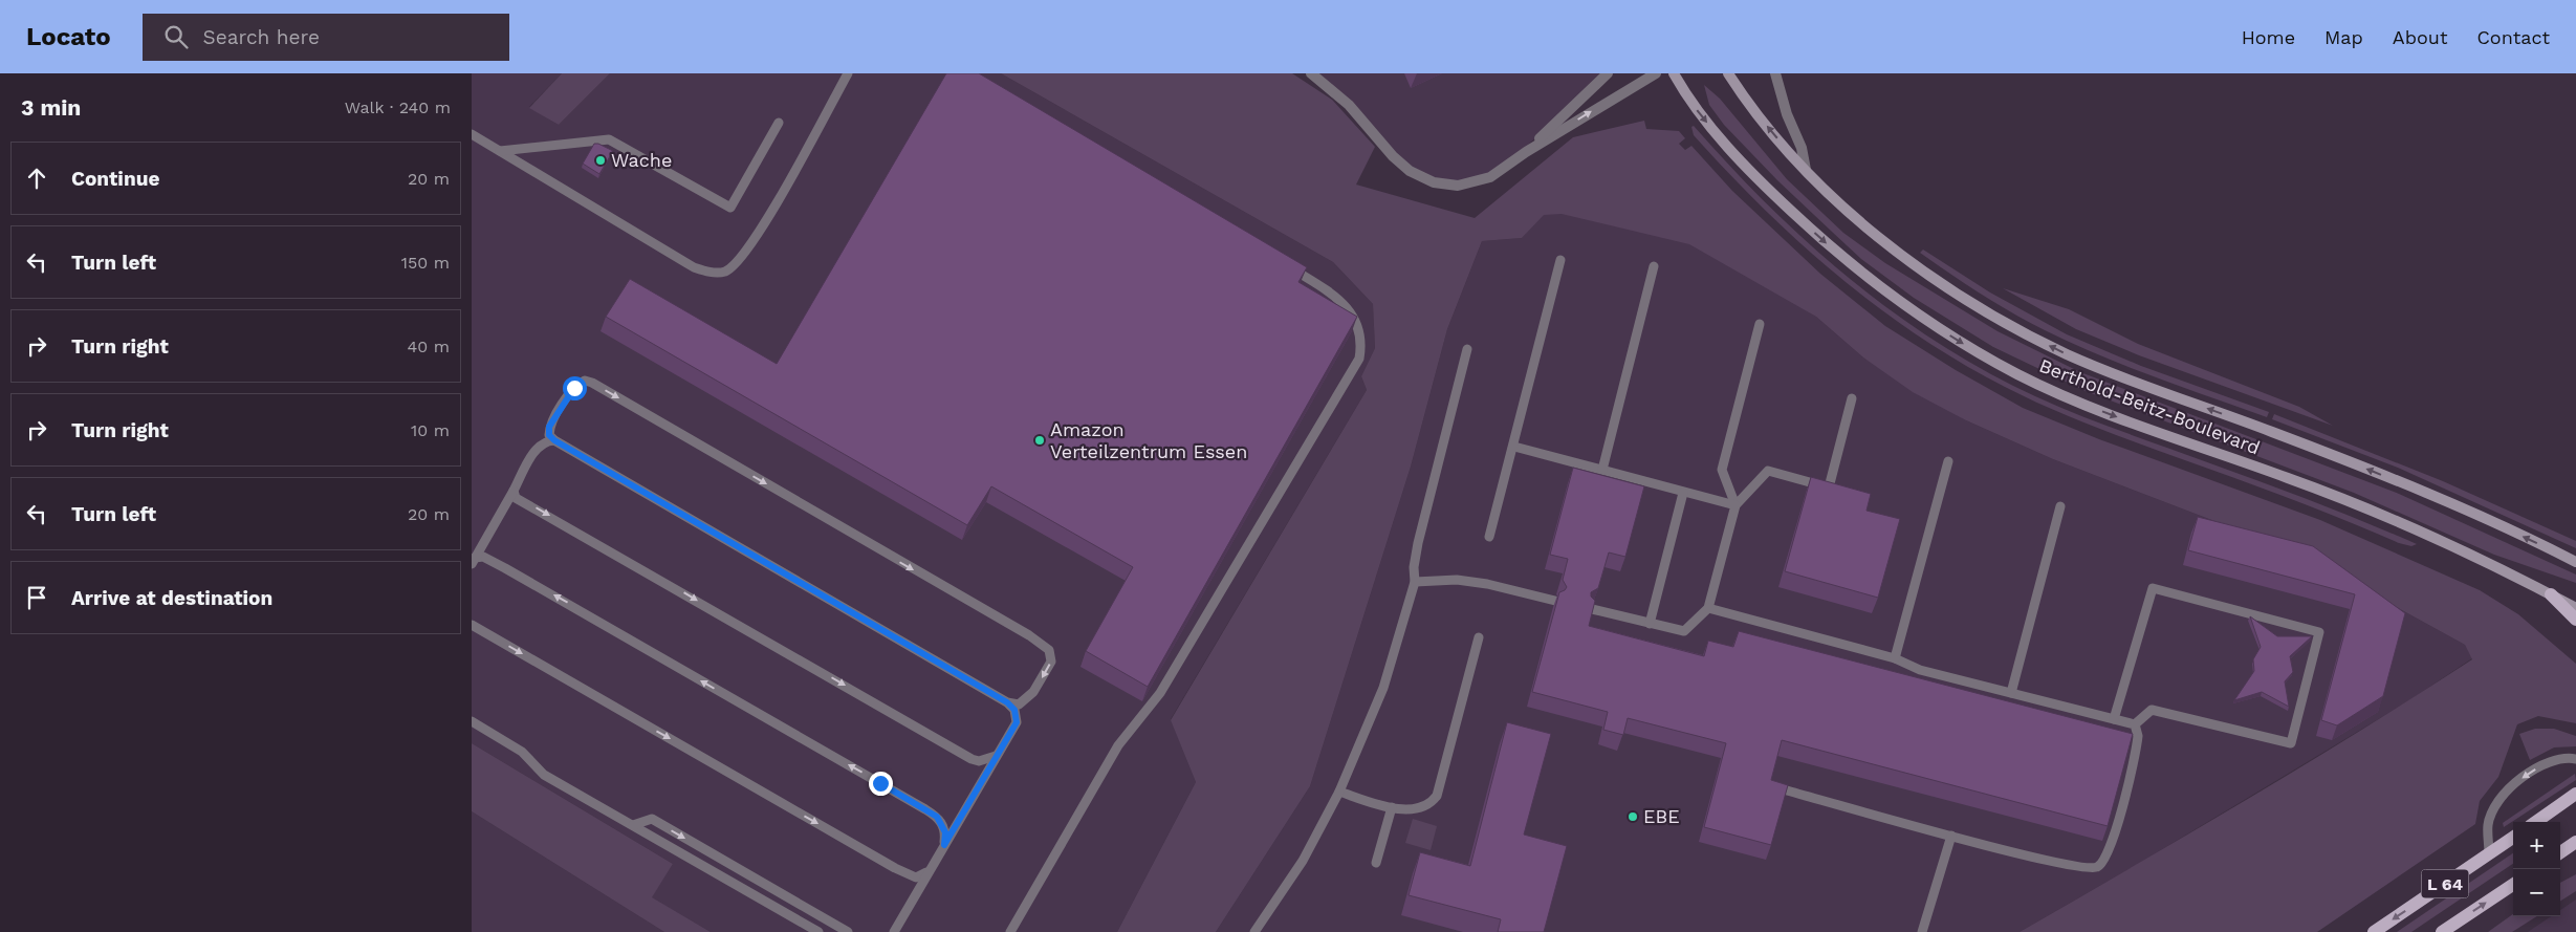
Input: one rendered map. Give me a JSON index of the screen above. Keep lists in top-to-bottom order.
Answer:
{
  "streets": {
    "main road": ["Berthold-Beitz-Boulevard", "L 64"]
  },
  "places": ["Wache", "Amazon Verteilzentrum Essen", "EBE"],
  "page": {
    "header": "Locato",
    "search": "Search here",
    "nav": [
      "Home",
      "Map",
      "About",
      "Contact"
    ],
    "heading": ["3 min", "Walk · 240 m"],
    "list": [
      ["Continue", "20 m"],
      ["Turn left", "150 m"],
      ["Turn right", "40 m"],
      ["Turn right", "10 m"],
      ["Turn left", "20 m"],
      "Arrive at destination"
    ],
    "map_buttons": ["+", "−"]
  }
}
